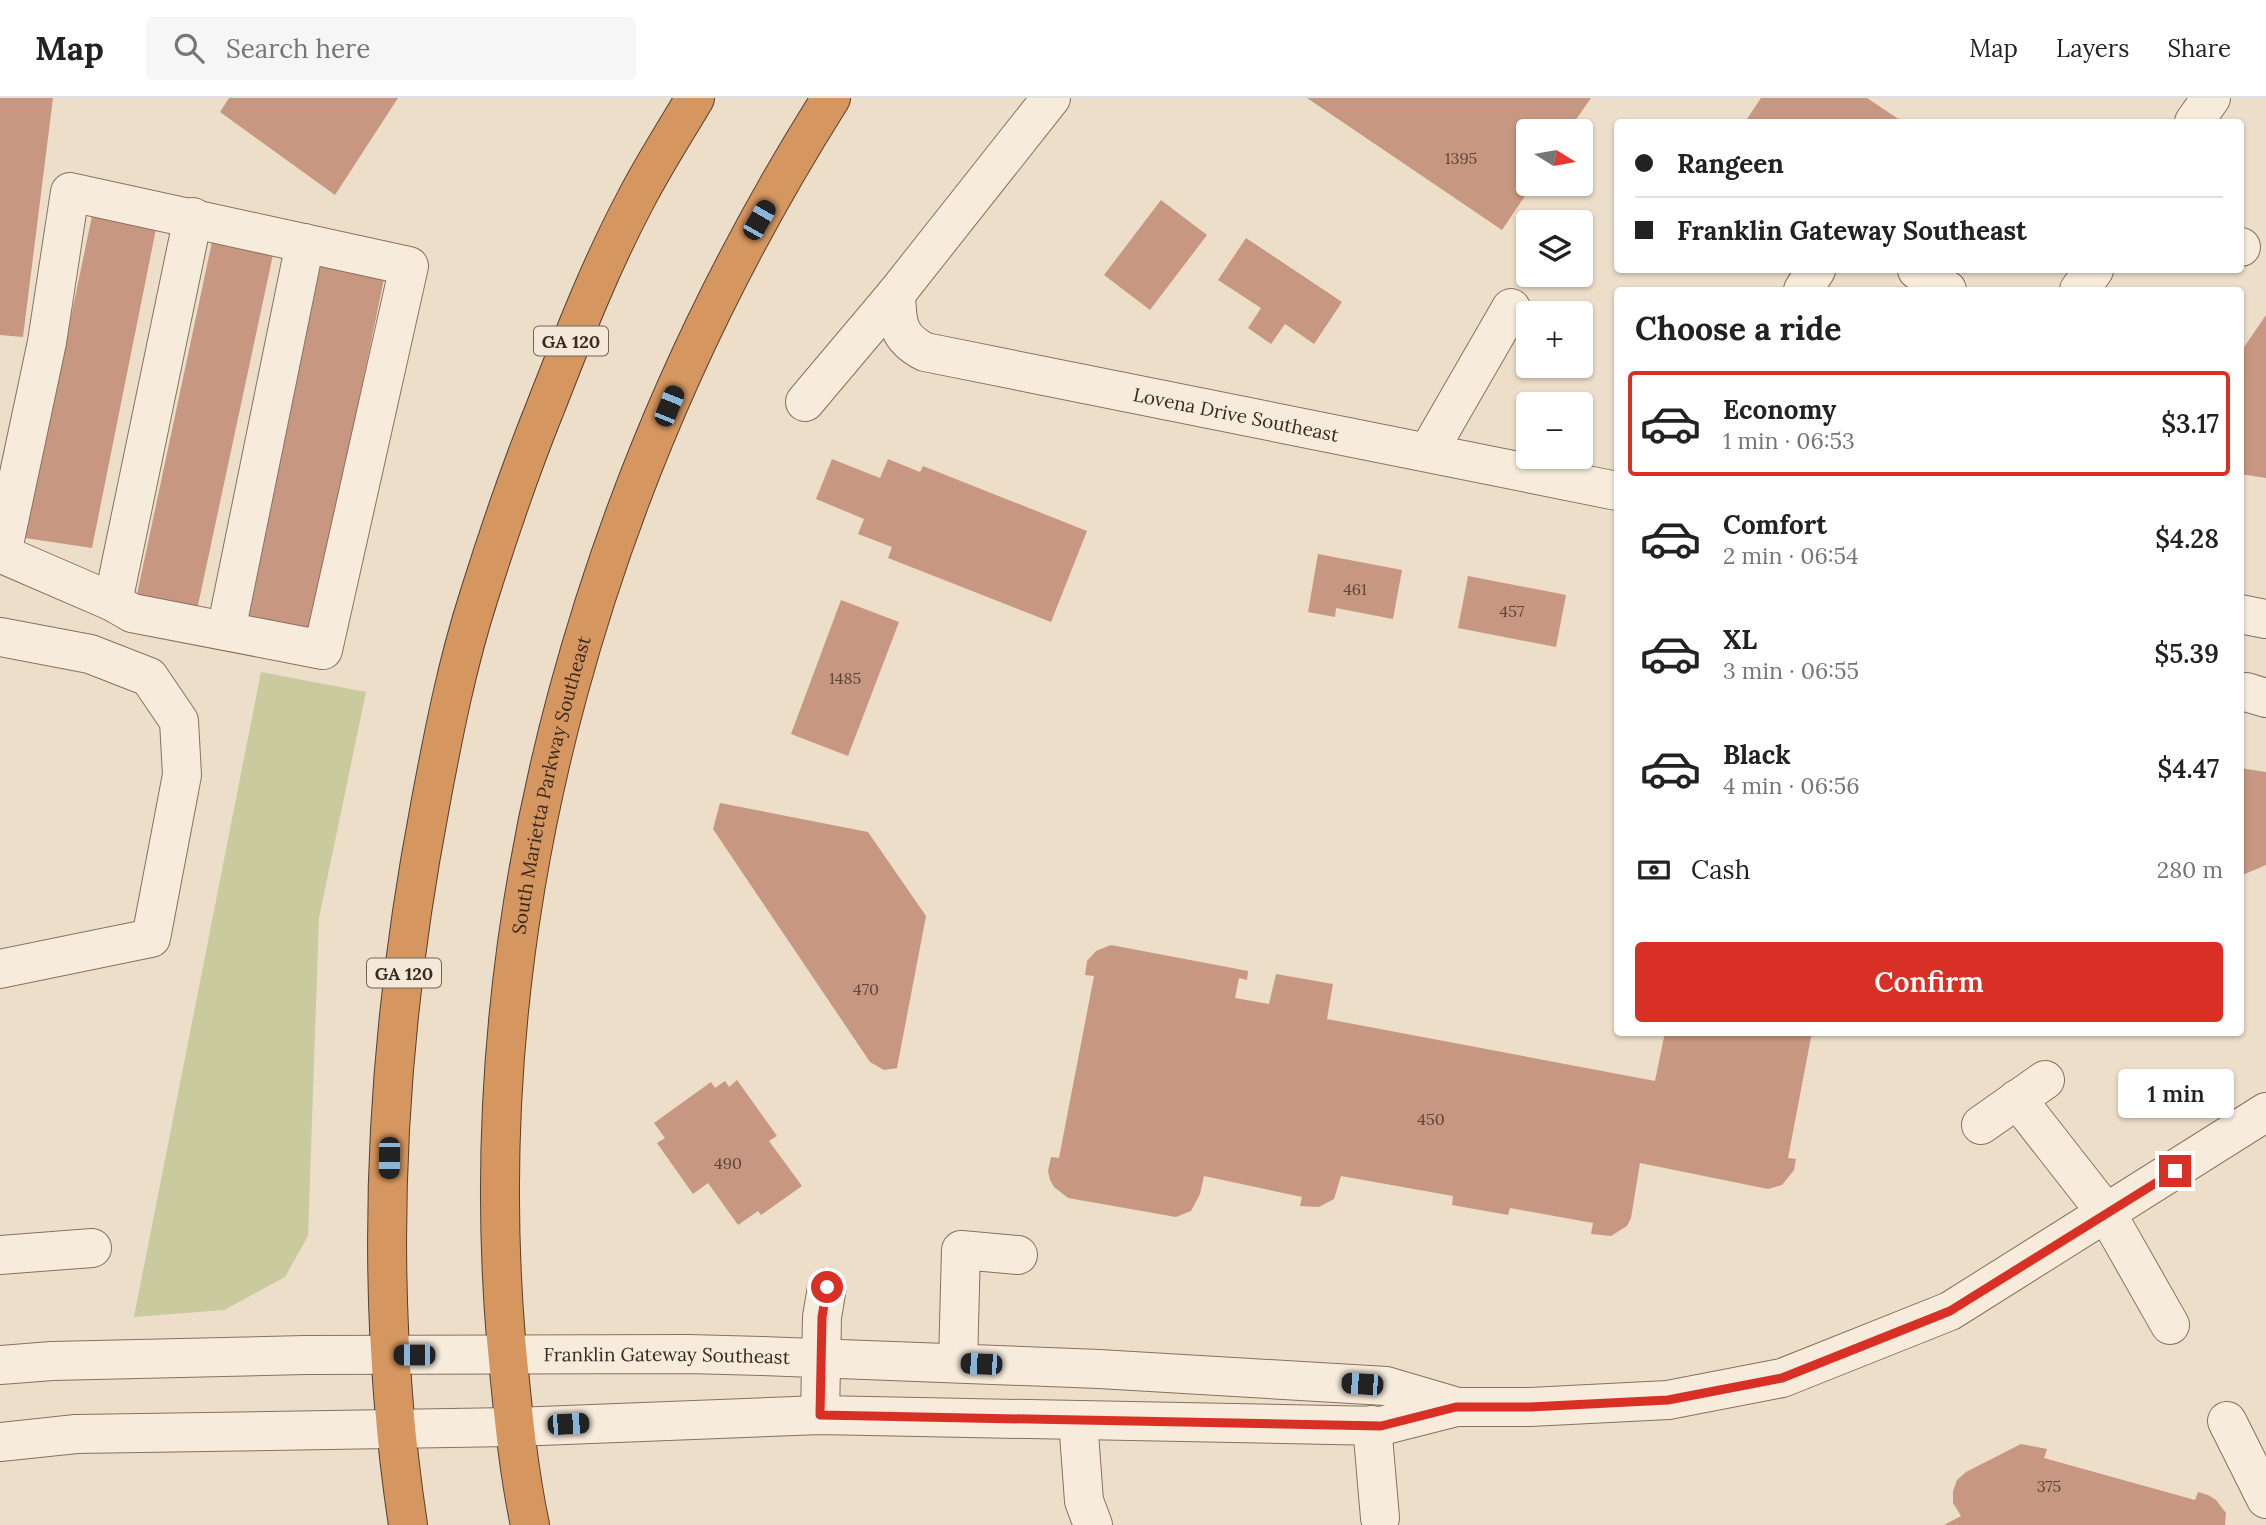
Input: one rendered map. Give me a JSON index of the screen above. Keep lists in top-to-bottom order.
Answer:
{
  "streets": {
    "highway": ["GA 120", "South Marietta Parkway Southeast"],
    "street": ["Lovena Drive Southeast", "Franklin Gateway Southeast"]
  },
  "crossings": [
    ["GA 120", "Franklin Gateway Southeast"],
    ["South Marietta Parkway Southeast", "Franklin Gateway Southeast"]
  ],
  "house_numbers": [
    "1395",
    "461",
    "457",
    "1485",
    "470",
    "450",
    "490",
    "375"
  ],
  "north": "right",
  "page": {
    "header": "Map",
    "search": "Search here",
    "nav": ["Map", "Layers", "Share"],
    "map_buttons": ["+", "−"],
    "banner": ["Rangeen", "Franklin Gateway Southeast"],
    "heading": "Choose a ride",
    "list": [
      {
        "name": "Economy",
        "note": "1 min · 06:53",
        "value": "$3.17"
      },
      {
        "name": "Comfort",
        "note": "2 min · 06:54",
        "value": "$4.28"
      },
      {
        "name": "XL",
        "note": "3 min · 06:55",
        "value": "$5.39"
      },
      {
        "name": "Black",
        "note": "4 min · 06:56",
        "value": "$4.47"
      }
    ],
    "pay": ["Cash", "280 m"],
    "buttons": "Confirm",
    "bubble": "1 min"
  }
}
